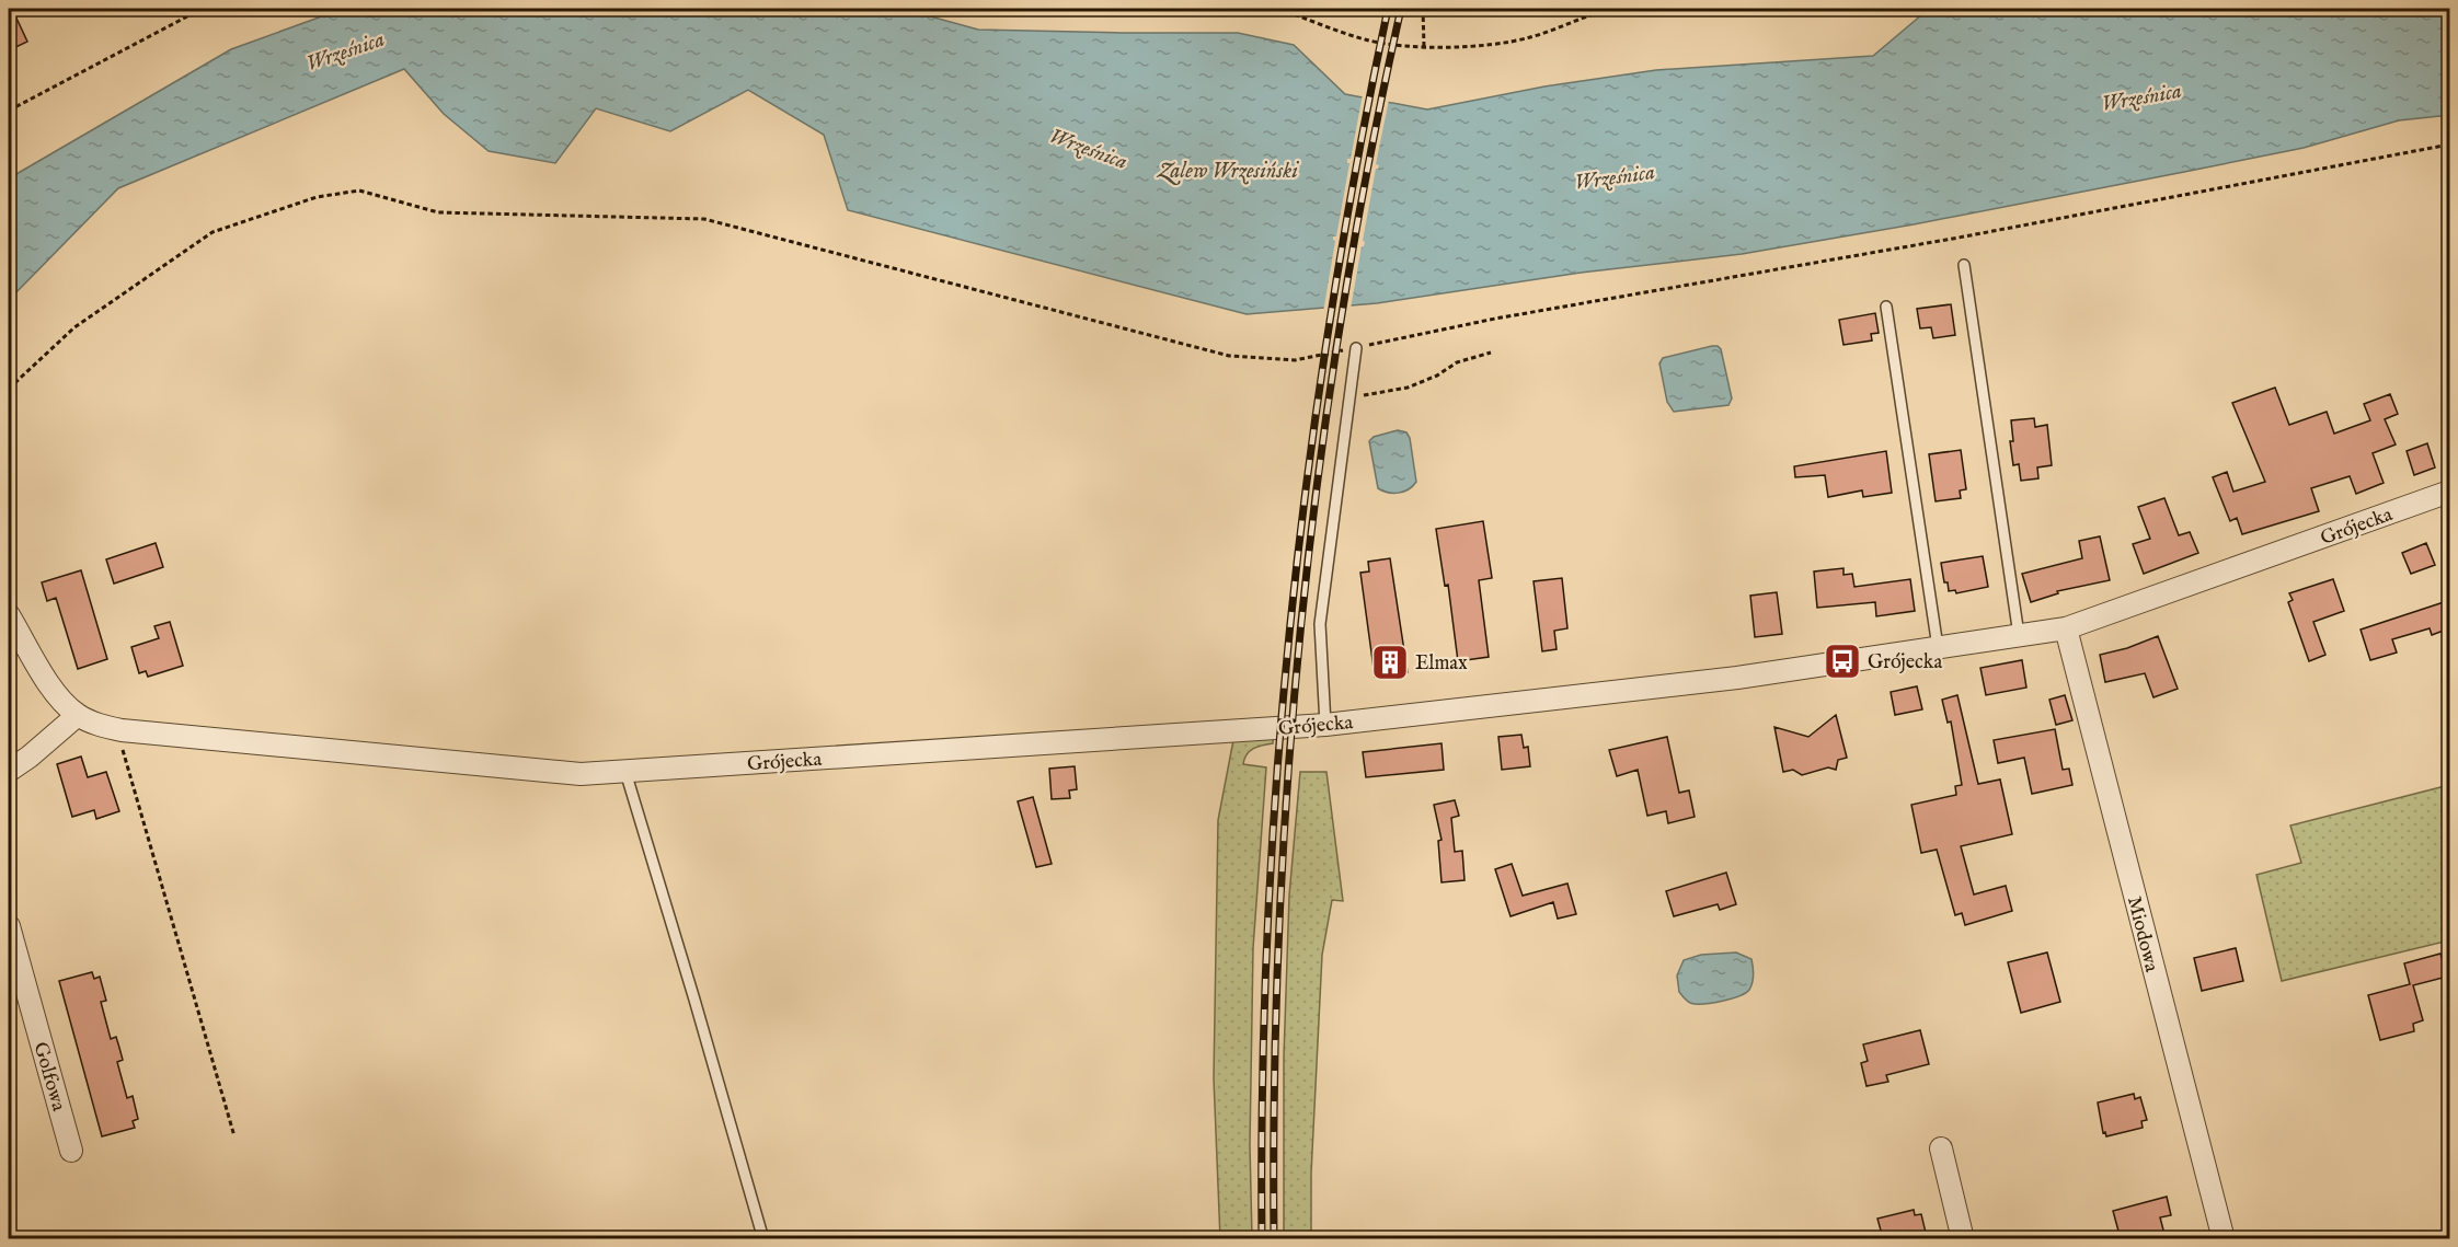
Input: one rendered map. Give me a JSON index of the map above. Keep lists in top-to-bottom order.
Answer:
{
  "streets": {
    "street": ["Grójecka", "Miodowa", "Golfowa"]
  },
  "crossings": [
    ["Grójecka", "Miodowa"]
  ],
  "water": ["Wrześnica", "Zalew Wrzesiński"],
  "places": {
    "bus stop": ["Grójecka"],
    "building": ["Elmax"]
  }
}
